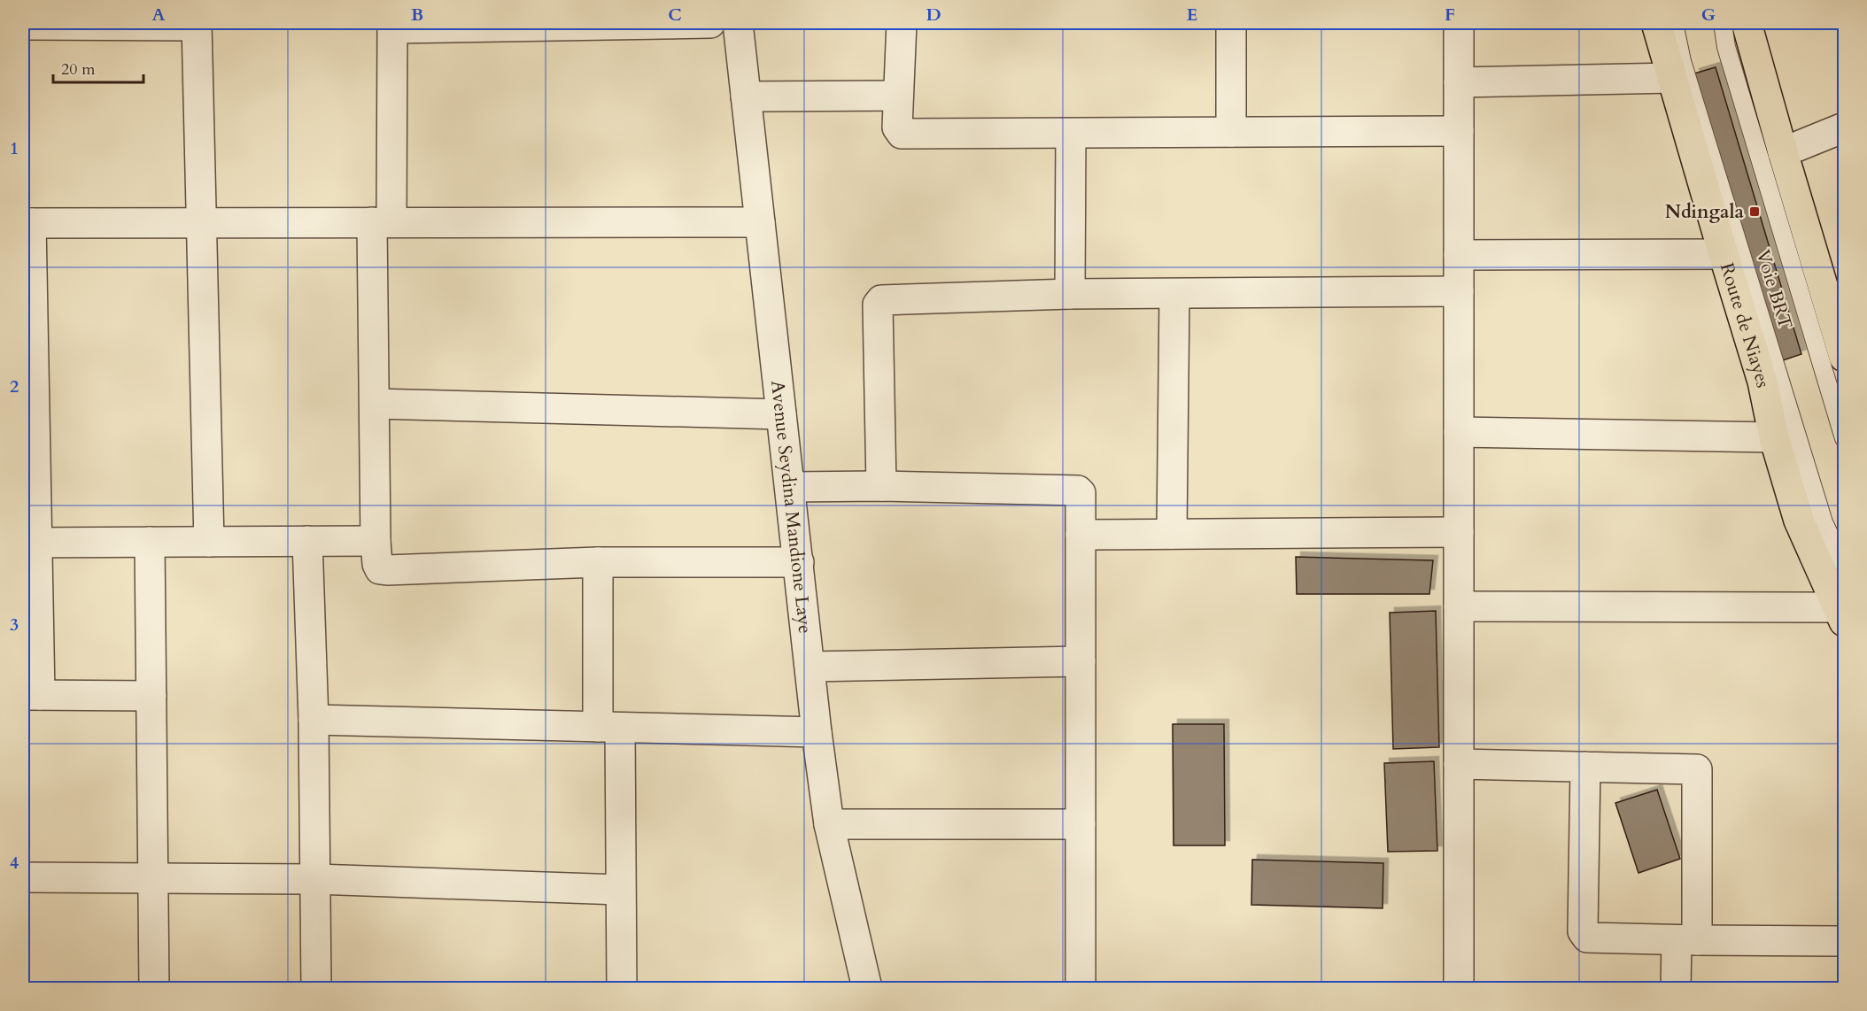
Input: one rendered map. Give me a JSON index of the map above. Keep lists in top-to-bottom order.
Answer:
{
  "streets": {
    "main road": ["Route de Niayes"],
    "street": ["Avenue Seydina Mandione Laye"],
    "lane": ["Voie BRT"]
  },
  "places": {
    "transit": ["Ndingala"]
  },
  "scale_bar": "20 m",
  "grid": {
    "columns": [
      "A",
      "B",
      "C",
      "D",
      "E",
      "F",
      "G"
    ],
    "rows": [
      "1",
      "2",
      "3",
      "4"
    ]
  }
}
